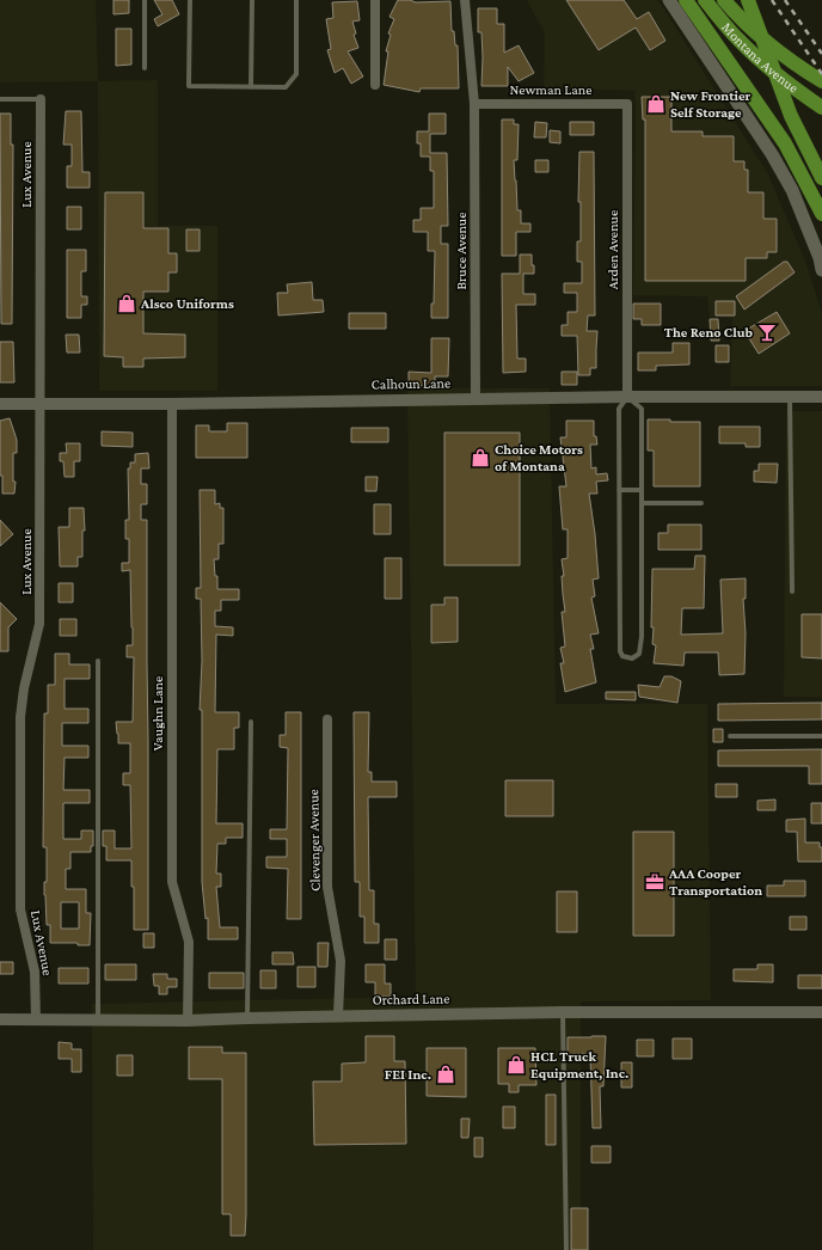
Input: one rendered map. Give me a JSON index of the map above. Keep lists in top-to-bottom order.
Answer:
{
  "streets": {
    "main road": ["Montana Avenue"],
    "street": [
      "Newman Lane",
      "Lux Avenue",
      "Arden Avenue",
      "Bruce Avenue",
      "Calhoun Lane",
      "Vaughn Lane",
      "Clevenger Avenue",
      "Orchard Lane"
    ]
  },
  "crossings": [
    ["Newman Lane", "Arden Avenue"],
    ["Newman Lane", "Bruce Avenue"],
    ["Lux Avenue", "Calhoun Lane"],
    ["Lux Avenue", "Orchard Lane"],
    ["Arden Avenue", "Calhoun Lane"],
    ["Bruce Avenue", "Calhoun Lane"],
    ["Calhoun Lane", "Vaughn Lane"],
    ["Vaughn Lane", "Orchard Lane"],
    ["Clevenger Avenue", "Orchard Lane"]
  ],
  "places": {
    "shop": [
      "New Frontier Self Storage",
      "Alsco Uniforms",
      "Choice Motors of Montana",
      "HCL Truck Equipment, Inc.",
      "FEI Inc."
    ],
    "bar": ["The Reno Club"],
    "office": ["AAA Cooper Transportation"]
  }
}
